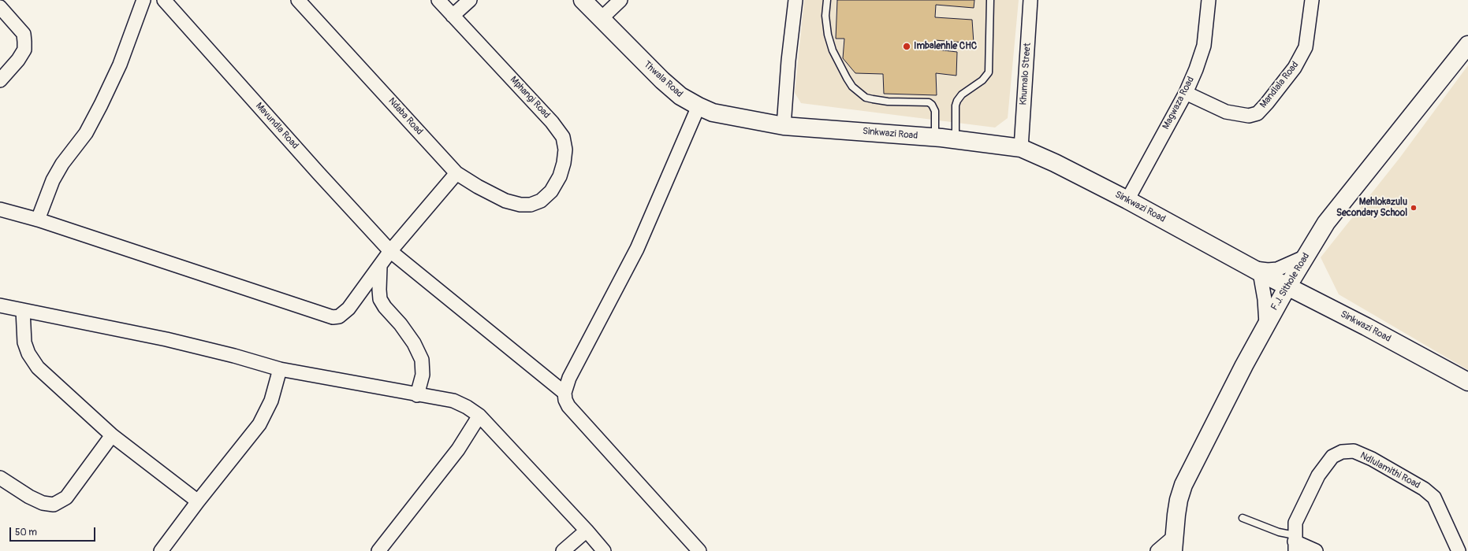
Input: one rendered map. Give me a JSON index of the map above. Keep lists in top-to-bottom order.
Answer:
{
  "streets": {
    "street": [
      "Khumalo Street",
      "Thwala Road",
      "Mandlala Road",
      "Mphangi Road",
      "Magwaza Road",
      "Ndaba Road",
      "Mavundla Road",
      "Sinkwazi Road",
      "F.J. Sithole Road",
      "Ndlulamithi Road"
    ]
  },
  "crossings": [
    ["Khumalo Street", "Sinkwazi Road"],
    ["Thwala Road", "Sinkwazi Road"],
    ["Mandlala Road", "Magwaza Road"],
    ["Mphangi Road", "Ndaba Road"],
    ["Magwaza Road", "Sinkwazi Road"],
    ["Sinkwazi Road", "F.J. Sithole Road"]
  ],
  "places": ["Imbalenhle CHC", "Mehlokazulu Secondary School"],
  "scale_bar": "50 m"
}
